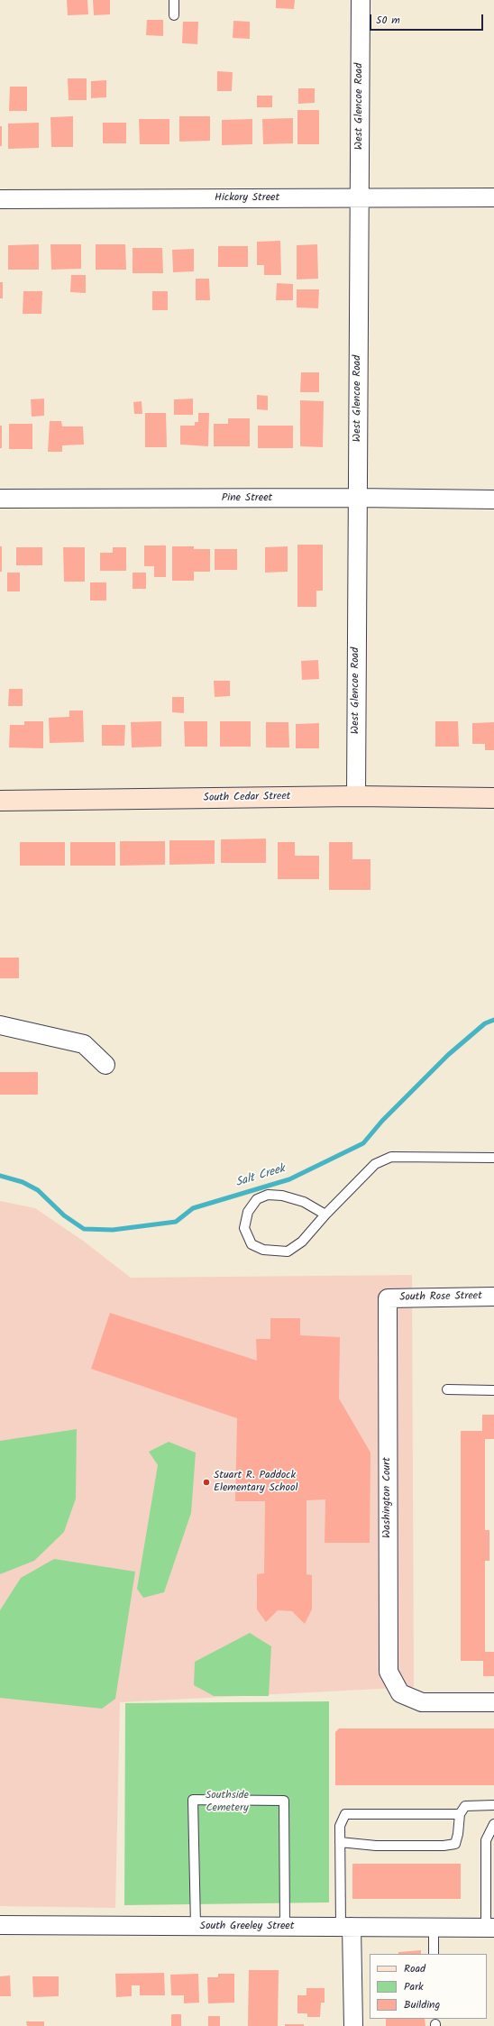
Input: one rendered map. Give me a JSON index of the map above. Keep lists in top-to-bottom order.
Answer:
{
  "streets": {
    "street": [
      "West Glencoe Road",
      "Hickory Street",
      "Pine Street",
      "South Cedar Street",
      "South Rose Street",
      "Washington Court",
      "South Greeley Street"
    ]
  },
  "crossings": [
    ["West Glencoe Road", "Hickory Street"],
    ["West Glencoe Road", "Pine Street"],
    ["West Glencoe Road", "South Cedar Street"],
    ["South Rose Street", "Washington Court"]
  ],
  "water": ["Salt Creek"],
  "parks": ["Southside Cemetery"],
  "places": ["Stuart R. Paddock Elementary School"],
  "legend": ["Road", "Park", "Building"],
  "scale_bar": "50 m"
}
